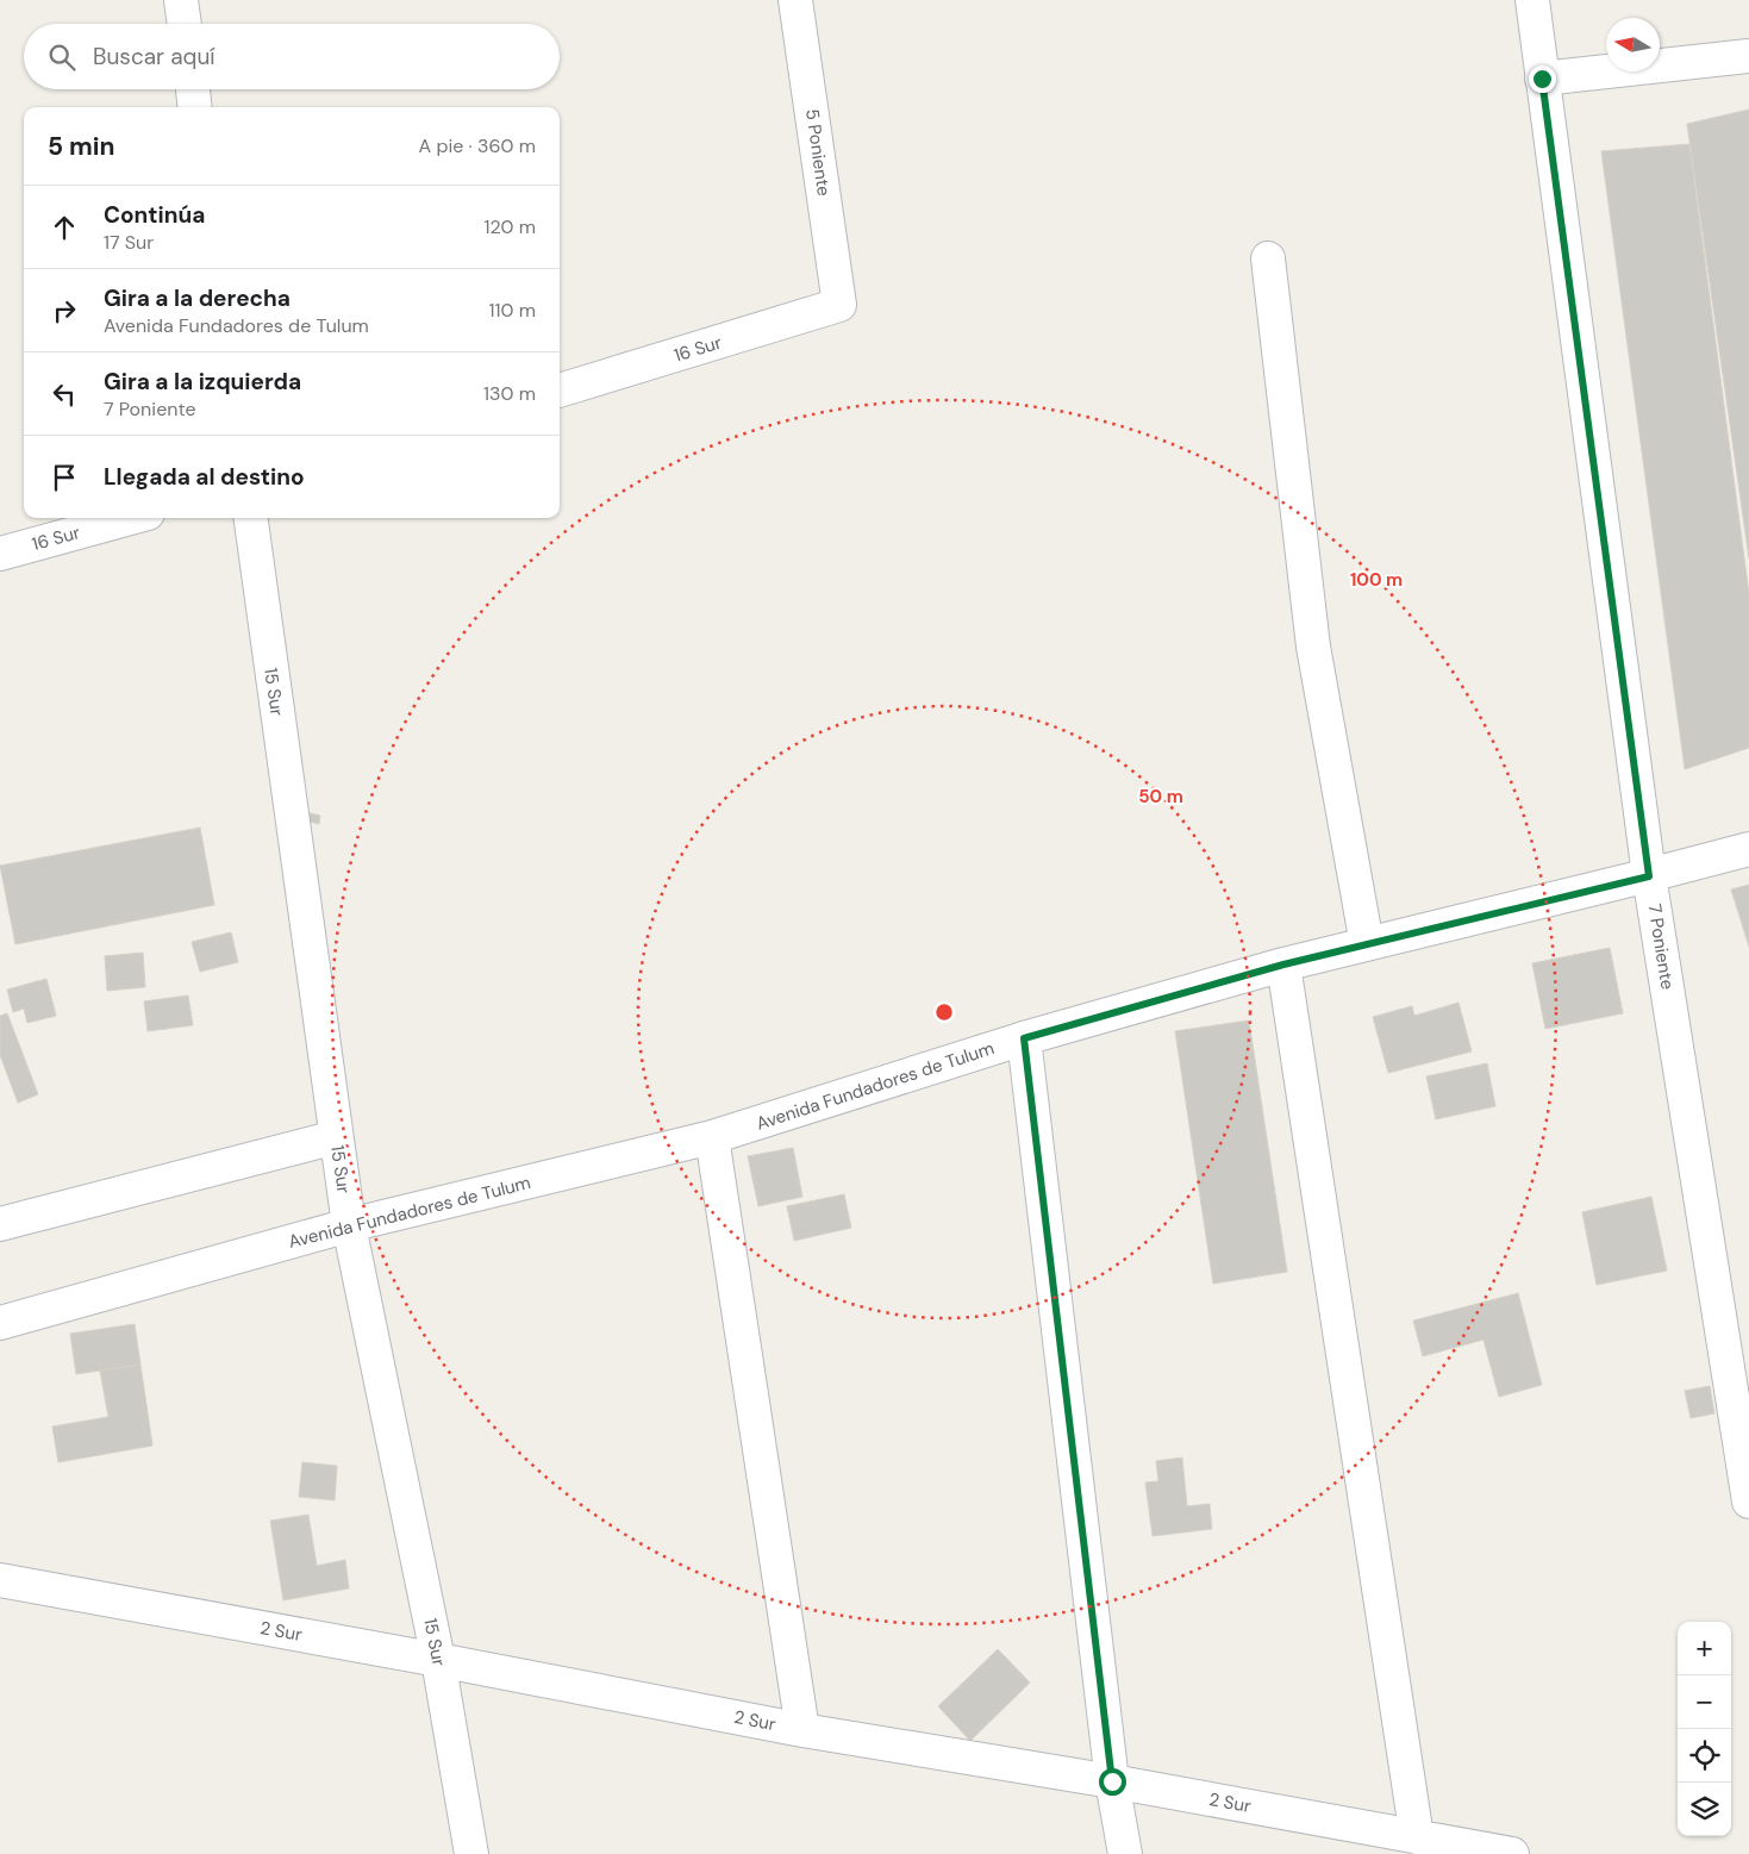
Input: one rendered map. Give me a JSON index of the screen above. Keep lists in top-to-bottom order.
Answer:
{
  "streets": {
    "street": [
      "5 Poniente",
      "16 Sur",
      "15 Sur",
      "7 Poniente",
      "Avenida Fundadores de Tulum",
      "2 Sur"
    ]
  },
  "crossings": [
    ["5 Poniente", "16 Sur"],
    ["15 Sur", "Avenida Fundadores de Tulum"],
    ["15 Sur", "2 Sur"],
    ["7 Poniente", "Avenida Fundadores de Tulum"]
  ],
  "north": "left",
  "page": {
    "search": "Buscar aquí",
    "heading": ["5 min", "A pie · 360 m"],
    "list": [
      ["Continúa", "17 Sur", "120 m"],
      ["Gira a la derecha", "Avenida Fundadores de Tulum", "110 m"],
      ["Gira a la izquierda", "7 Poniente", "130 m"],
      "Llegada al destino"
    ],
    "map_buttons": ["+", "−"]
  },
  "rings": ["100 m", "50 m"]
}
